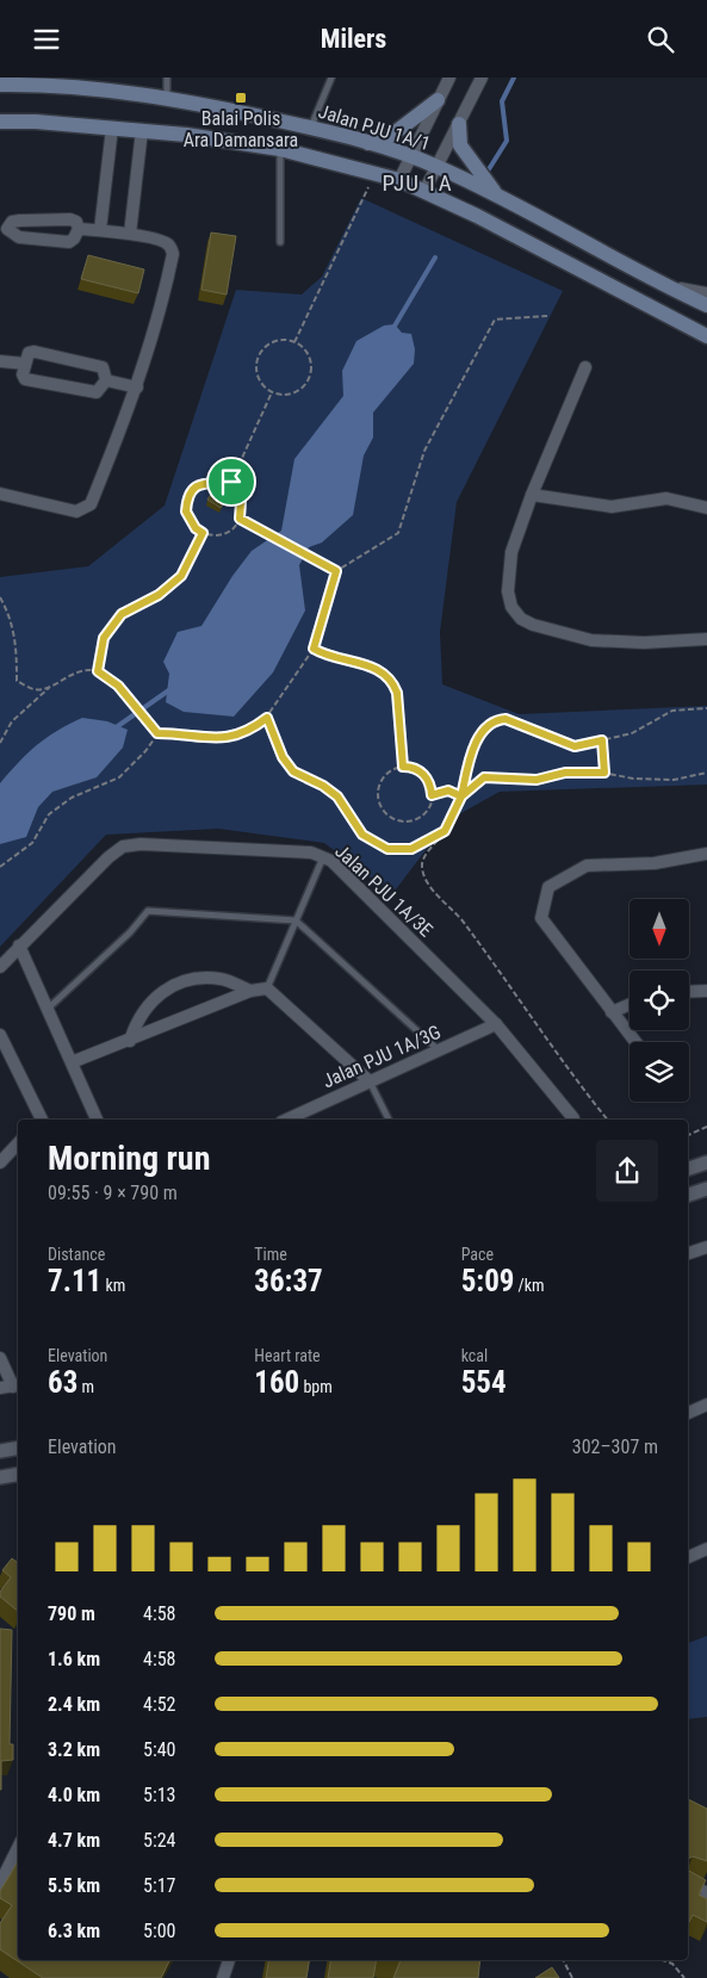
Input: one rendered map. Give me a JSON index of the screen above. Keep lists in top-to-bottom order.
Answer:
{
  "streets": {
    "main road": ["Jalan PJU 1A/1"],
    "street": ["Jalan PJU 1A/3E", "Jalan PJU 1A/3G"]
  },
  "crossings": [
    ["Jalan PJU 1A/3E", "Jalan PJU 1A/3G"]
  ],
  "districts": ["PJU 1A"],
  "places": {
    "transit": ["Balai Polis Ara Damansara"]
  },
  "north": "bottom",
  "page": {
    "header": "Milers",
    "heading": ["Morning run", "09:55 · 9 × 790 m"],
    "stats": [
      ["Distance", "7.11 km"],
      ["Time", "36:37"],
      ["Pace", "5:09 /km"],
      ["Elevation", "63 m"],
      ["Heart rate", "160 bpm"],
      ["kcal", "554"]
    ],
    "chart": ["Elevation", "302–307 m"],
    "list": [
      {
        "name": "790 m",
        "note": "4:58"
      },
      {
        "name": "1.6 km",
        "note": "4:58"
      },
      {
        "name": "2.4 km",
        "note": "4:52"
      },
      {
        "name": "3.2 km",
        "note": "5:40"
      },
      {
        "name": "4.0 km",
        "note": "5:13"
      },
      {
        "name": "4.7 km",
        "note": "5:24"
      },
      {
        "name": "5.5 km",
        "note": "5:17"
      },
      {
        "name": "6.3 km",
        "note": "5:00"
      }
    ]
  }
}
